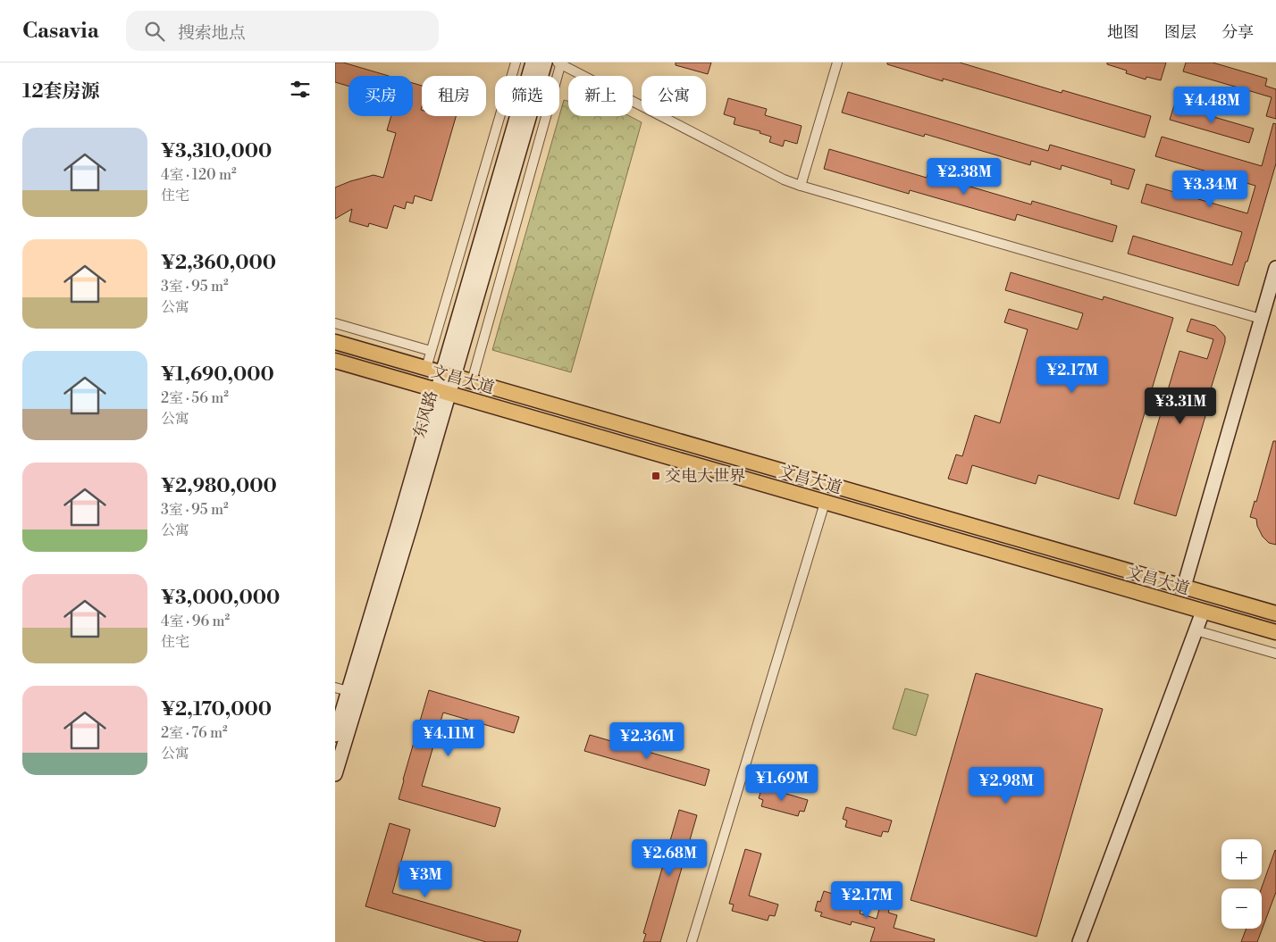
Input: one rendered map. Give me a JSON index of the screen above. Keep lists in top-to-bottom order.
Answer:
{
  "streets": {
    "main road": ["文昌大道", "东风路"]
  },
  "crossings": [
    ["文昌大道", "东风路"]
  ],
  "places": {
    "transit": ["交电大世界"]
  },
  "page": {
    "header": "Casavia",
    "search": "搜索地点",
    "nav": ["地图", "图层", "分享"],
    "heading": "12套房源",
    "chip": [
      "买房",
      "租房",
      "筛选",
      "新上",
      "公寓"
    ],
    "price": [
      "¥4.48M",
      "¥2.38M",
      "¥3.34M",
      "¥2.17M",
      "¥3.31M",
      "¥4.11M",
      "¥2.36M",
      "¥1.69M",
      "¥2.98M",
      "¥2.68M",
      "¥3M",
      "¥2.17M"
    ],
    "list": [
      {
        "name": "¥3,310,000",
        "note": "4室 · 120 m² · 住宅"
      },
      {
        "name": "¥2,360,000",
        "note": "3室 · 95 m² · 公寓"
      },
      {
        "name": "¥1,690,000",
        "note": "2室 · 56 m² · 公寓"
      },
      {
        "name": "¥2,980,000",
        "note": "3室 · 95 m² · 公寓"
      },
      {
        "name": "¥3,000,000",
        "note": "4室 · 96 m² · 住宅"
      },
      {
        "name": "¥2,170,000",
        "note": "2室 · 76 m² · 公寓"
      }
    ],
    "map_buttons": ["+", "−"]
  }
}
